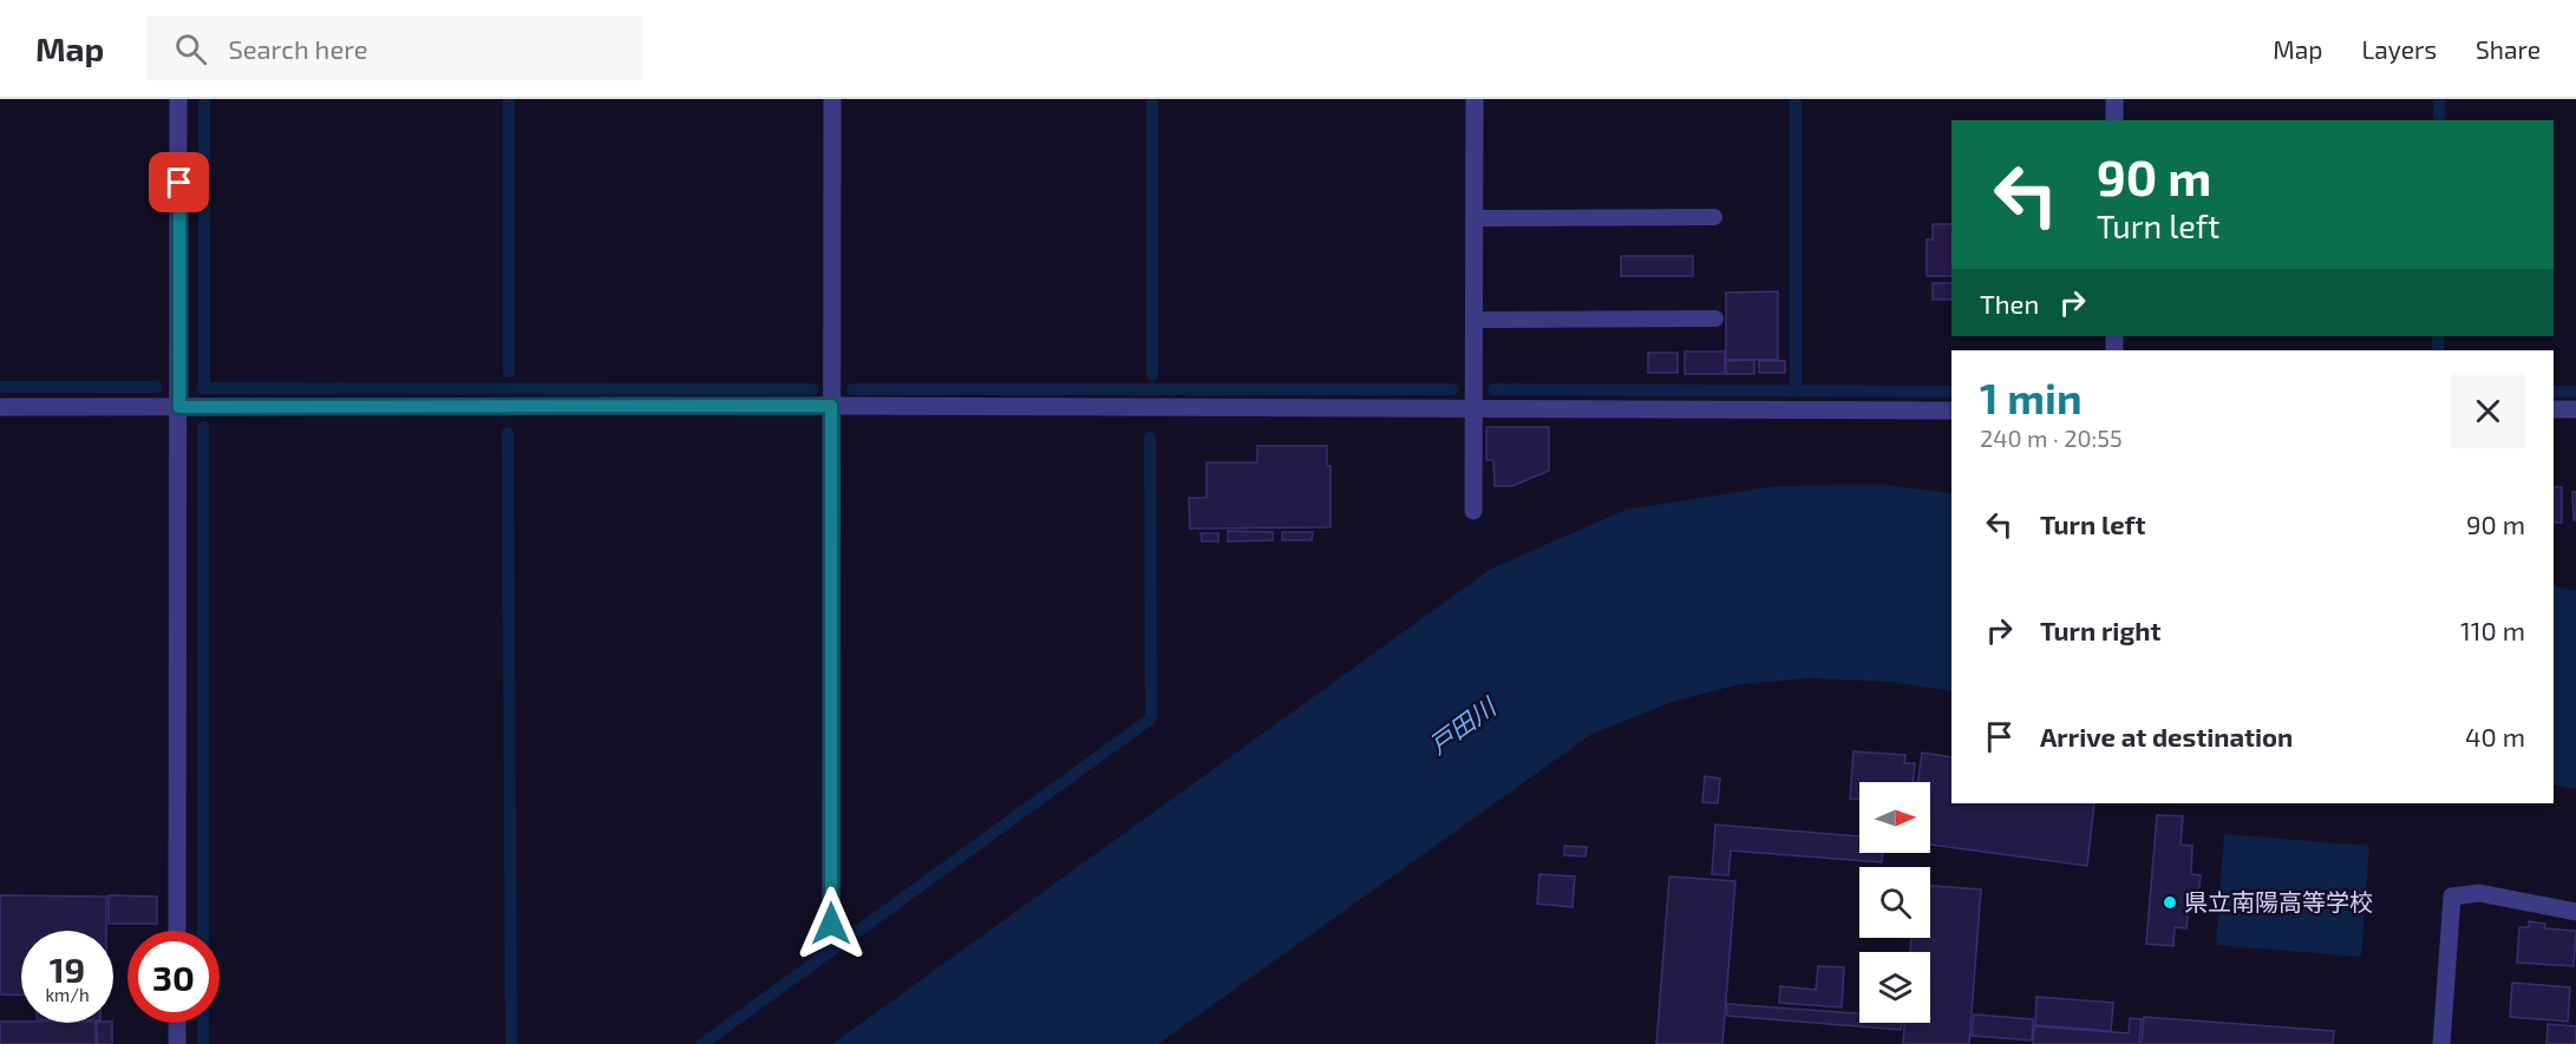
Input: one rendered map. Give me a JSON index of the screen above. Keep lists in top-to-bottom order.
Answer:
{
  "water": ["戸田川"],
  "places": ["県立南陽高等学校"],
  "north": "right",
  "page": {
    "header": "Map",
    "search": "Search here",
    "nav": ["Map", "Layers", "Share"],
    "turn": ["90 m", "Turn left"],
    "then": "Then",
    "heading": ["1 min", "240 m · 20:55"],
    "list": [
      {
        "name": "Turn left",
        "value": "90 m"
      },
      {
        "name": "Turn right",
        "value": "110 m"
      },
      {
        "name": "Arrive at destination",
        "value": "40 m"
      }
    ],
    "speed": "19 km/h",
    "limit": "30"
  }
}
